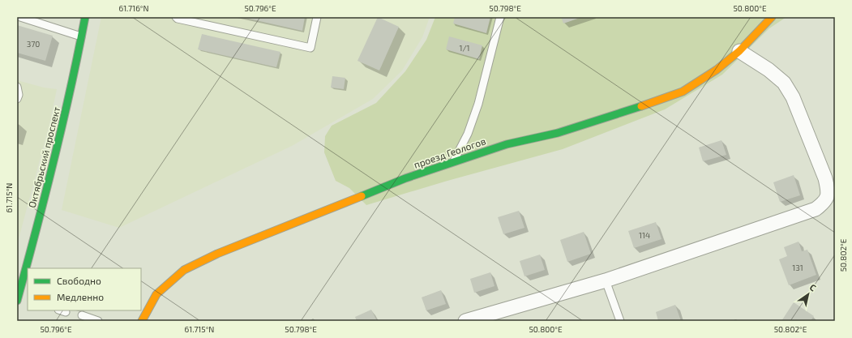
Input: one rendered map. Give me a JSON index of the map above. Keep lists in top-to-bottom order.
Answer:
{
  "streets": {
    "street": ["проезд Геологов", "Октябрьский проспект"]
  },
  "house_numbers": [
    "370",
    "1/1",
    "114",
    "131"
  ],
  "legend": ["Свободно", "Медленно"],
  "north": "top right",
  "coordinates": [
    "61.716°N",
    "50.796°E",
    "50.798°E",
    "50.800°E",
    "61.715°N",
    "50.802°E"
  ]
}
